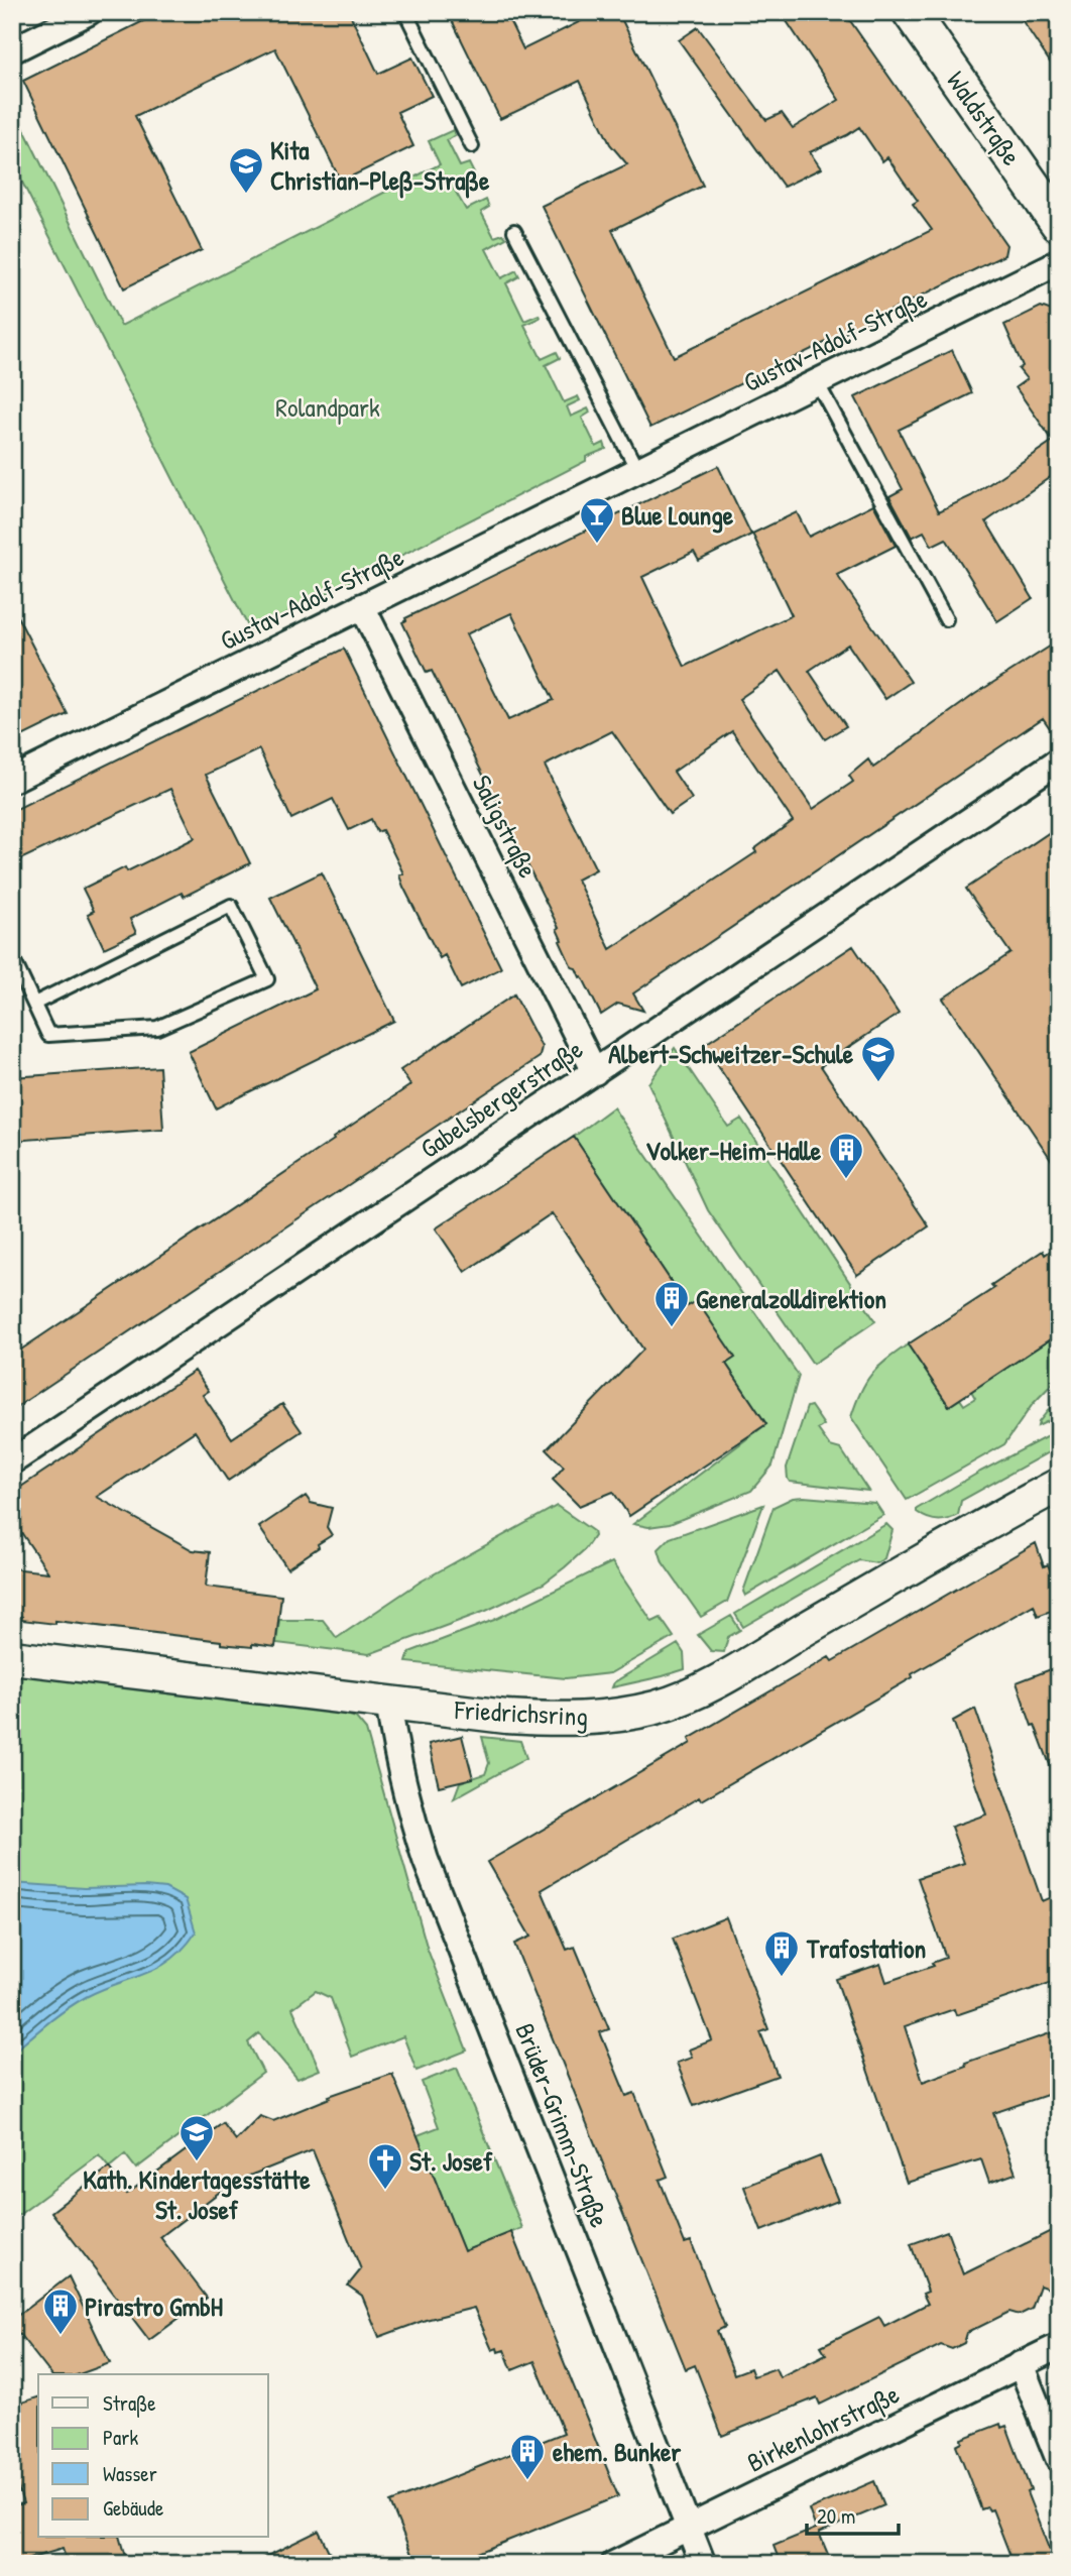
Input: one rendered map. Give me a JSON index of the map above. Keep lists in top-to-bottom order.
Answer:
{
  "streets": {
    "main road": ["Waldstraße"],
    "street": [
      "Gustav-Adolf-Straße",
      "Saligstraße",
      "Gabelsbergerstraße",
      "Friedrichsring",
      "Brüder-Grimm-Straße",
      "Birkenlohrstraße"
    ]
  },
  "crossings": [
    ["Gustav-Adolf-Straße", "Saligstraße"],
    ["Saligstraße", "Gabelsbergerstraße"],
    ["Friedrichsring", "Brüder-Grimm-Straße"],
    ["Brüder-Grimm-Straße", "Birkenlohrstraße"]
  ],
  "parks": ["Rolandpark"],
  "places": {
    "school or university": ["Kita Christian-Pleß-Straße", "Albert-Schweitzer-Schule", "Kath. Kindertagesstätte St. Josef"],
    "bar": ["Blue Lounge"],
    "building": [
      "Volker-Heim-Halle",
      "Generalzolldirektion",
      "Trafostation",
      "Pirastro GmbH",
      "ehem. Bunker"
    ],
    "church": ["St. Josef"]
  },
  "legend": [
    "Straße",
    "Park",
    "Wasser",
    "Gebäude"
  ],
  "scale_bar": "20 m"
}
